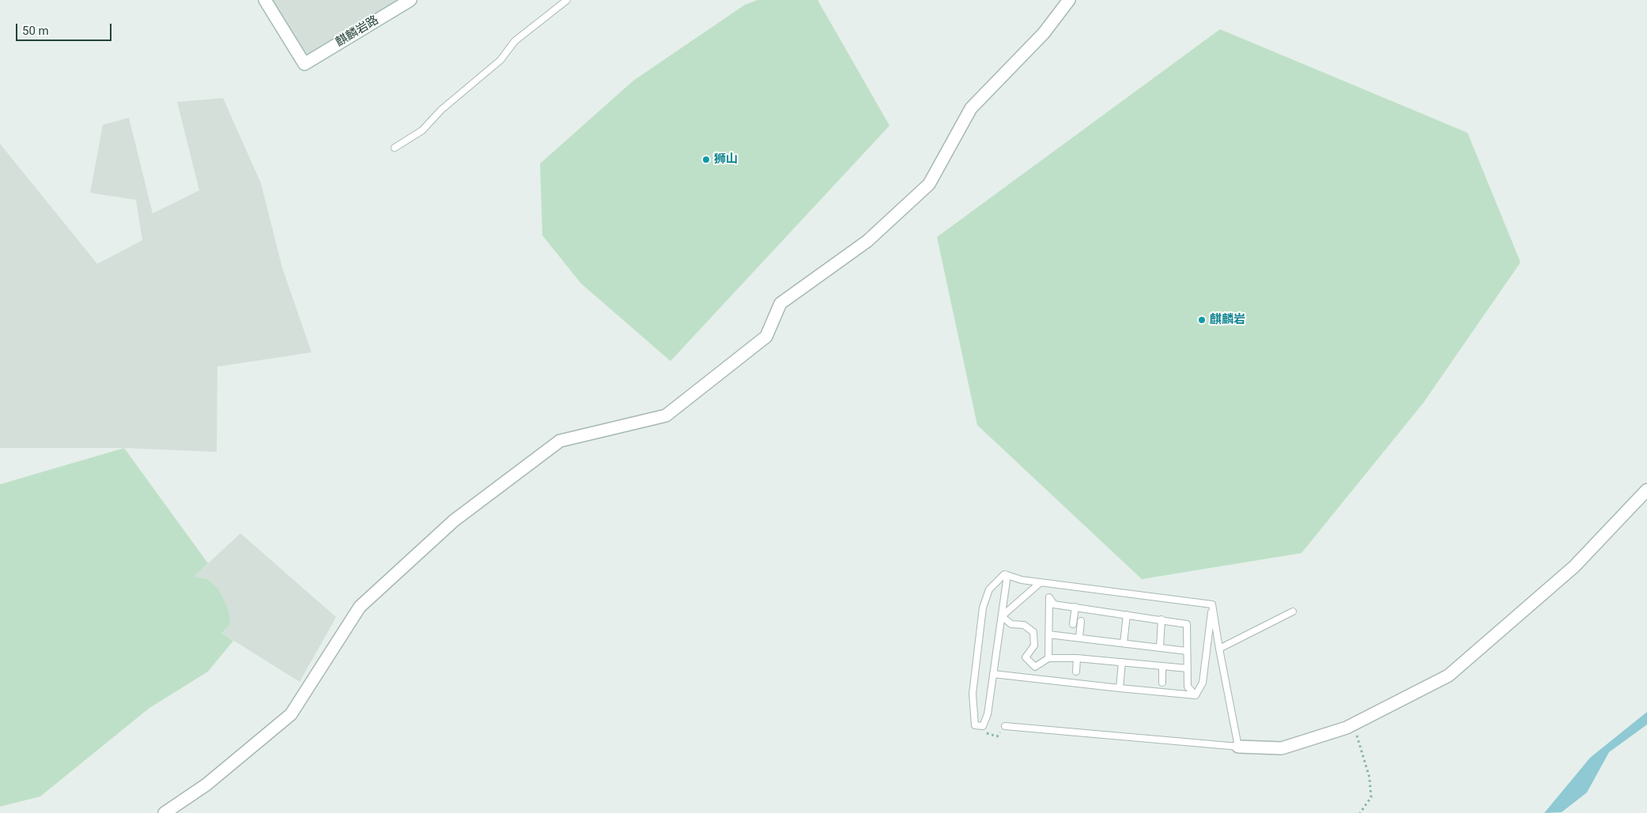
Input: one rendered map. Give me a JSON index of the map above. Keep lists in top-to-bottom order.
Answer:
{
  "streets": {
    "street": ["麒麟岩路"]
  },
  "places": ["狮山", "麒麟岩"],
  "scale_bar": "50 m"
}
